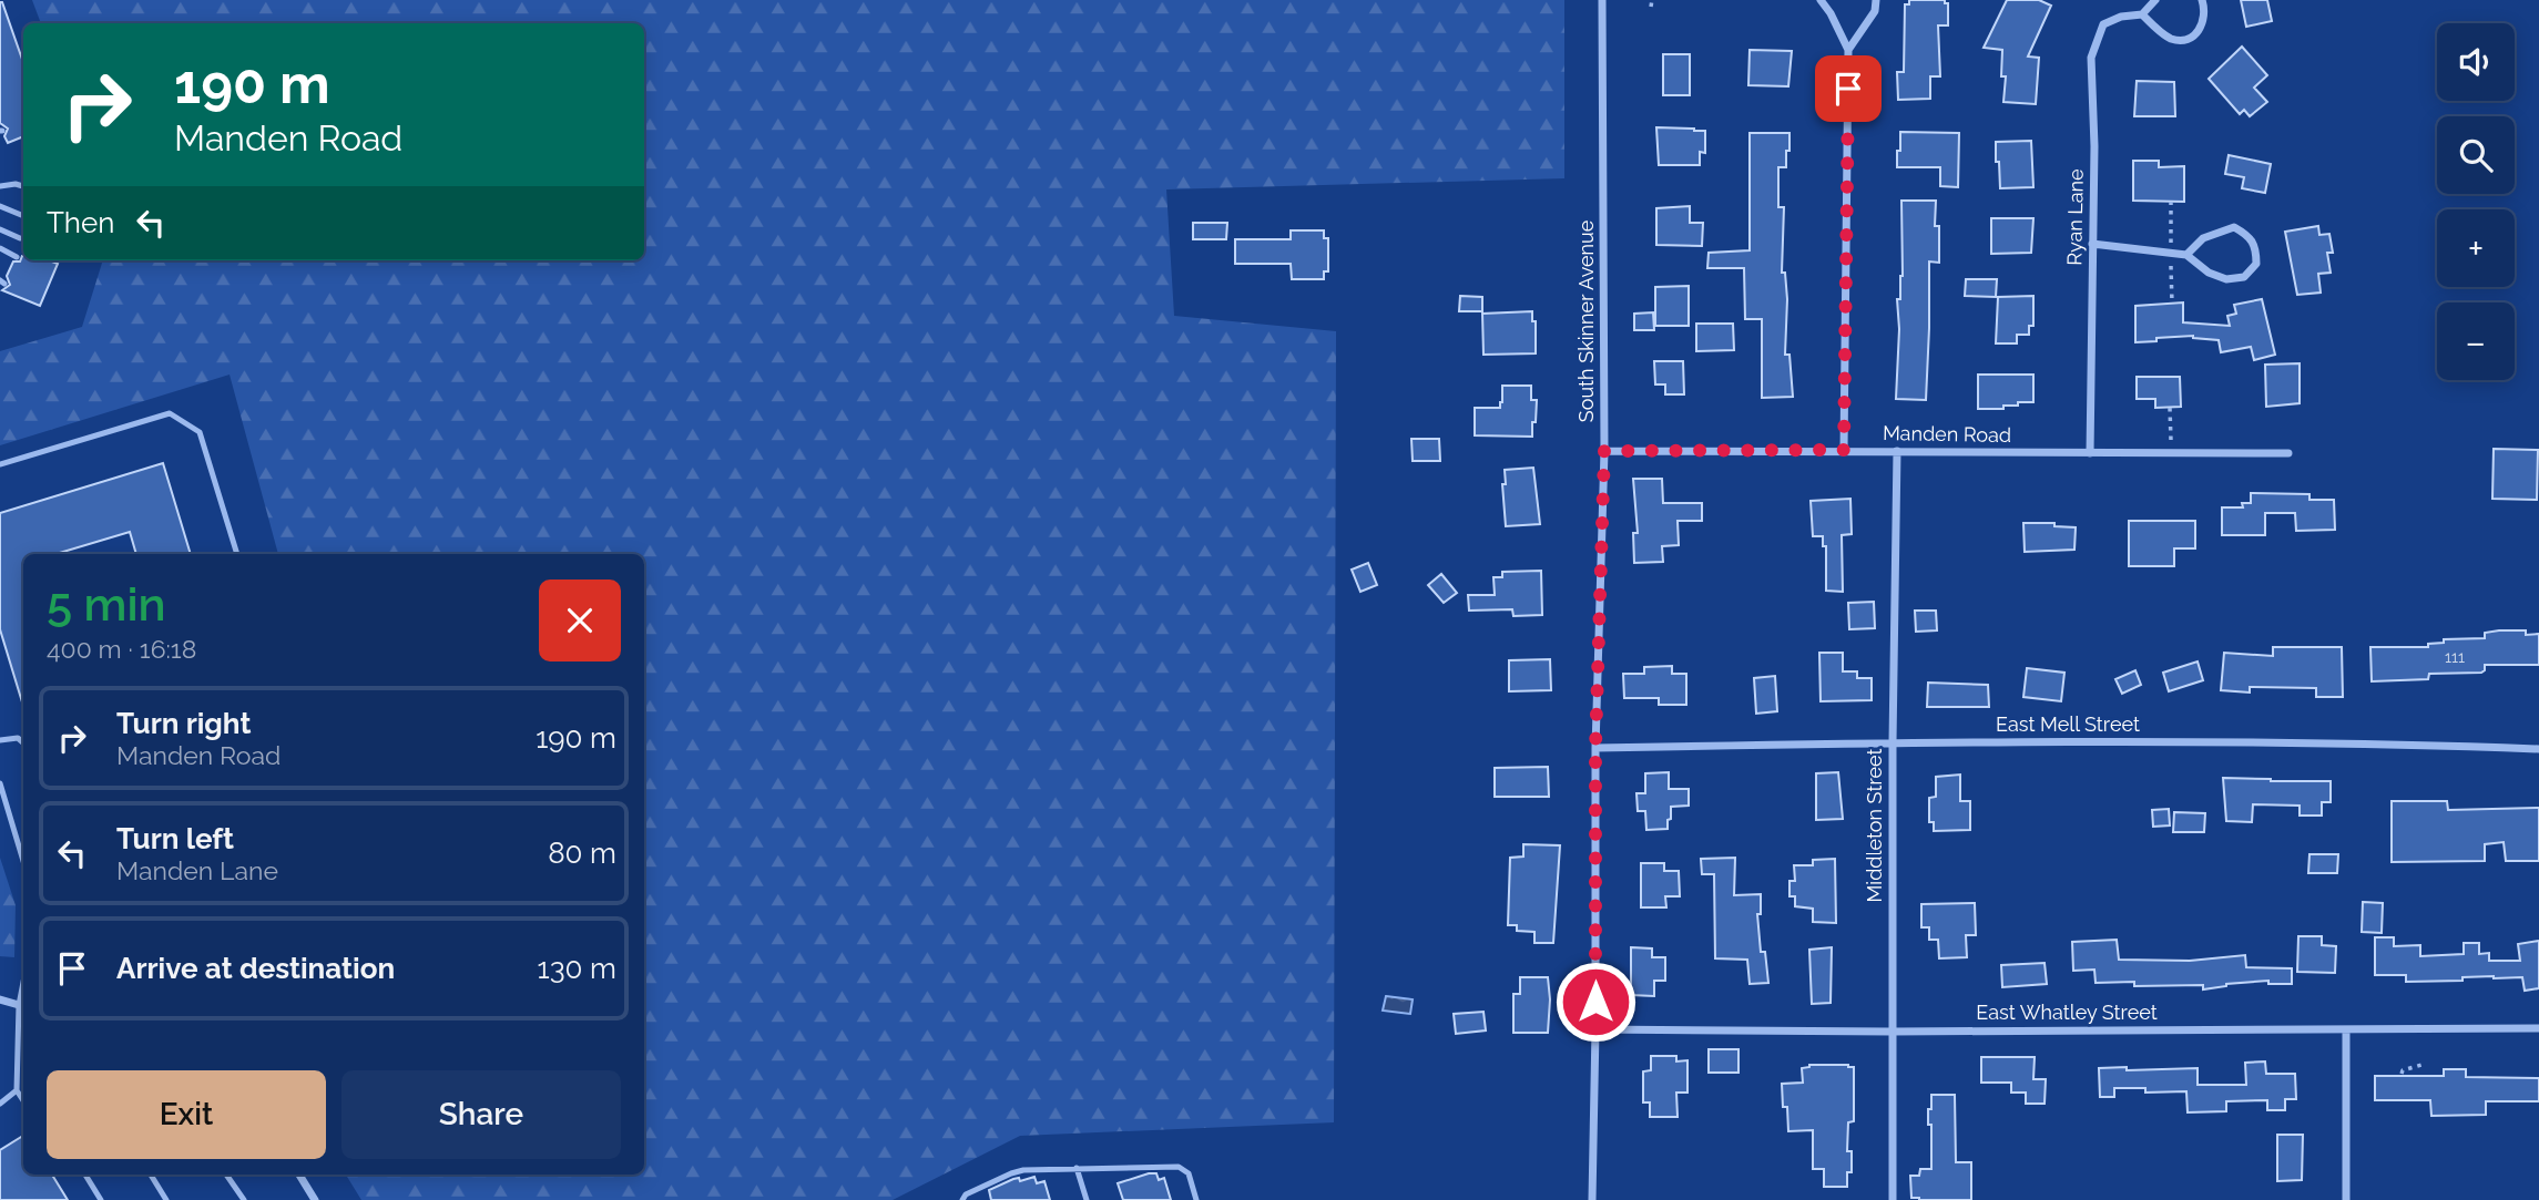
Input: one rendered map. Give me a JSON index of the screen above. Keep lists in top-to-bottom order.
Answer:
{
  "streets": {
    "street": [
      "Ryan Lane",
      "South Skinner Avenue",
      "Manden Road",
      "East Mell Street",
      "Middleton Street",
      "East Whatley Street"
    ]
  },
  "crossings": [
    ["Ryan Lane", "Manden Road"],
    ["South Skinner Avenue", "Manden Road"],
    ["South Skinner Avenue", "East Mell Street"],
    ["South Skinner Avenue", "East Whatley Street"],
    ["Manden Road", "Middleton Street"],
    ["East Mell Street", "Middleton Street"],
    ["Middleton Street", "East Whatley Street"]
  ],
  "house_numbers": ["111"],
  "page": {
    "map_buttons": ["+", "−"],
    "turn": ["190 m", "Manden Road"],
    "then": "Then",
    "heading": ["5 min", "400 m · 16:18"],
    "list": [
      {
        "name": "Turn right",
        "note": "Manden Road",
        "value": "190 m"
      },
      {
        "name": "Turn left",
        "note": "Manden Lane",
        "value": "80 m"
      },
      {
        "name": "Arrive at destination",
        "value": "130 m"
      }
    ],
    "buttons": ["Exit", "Share"]
  }
}
